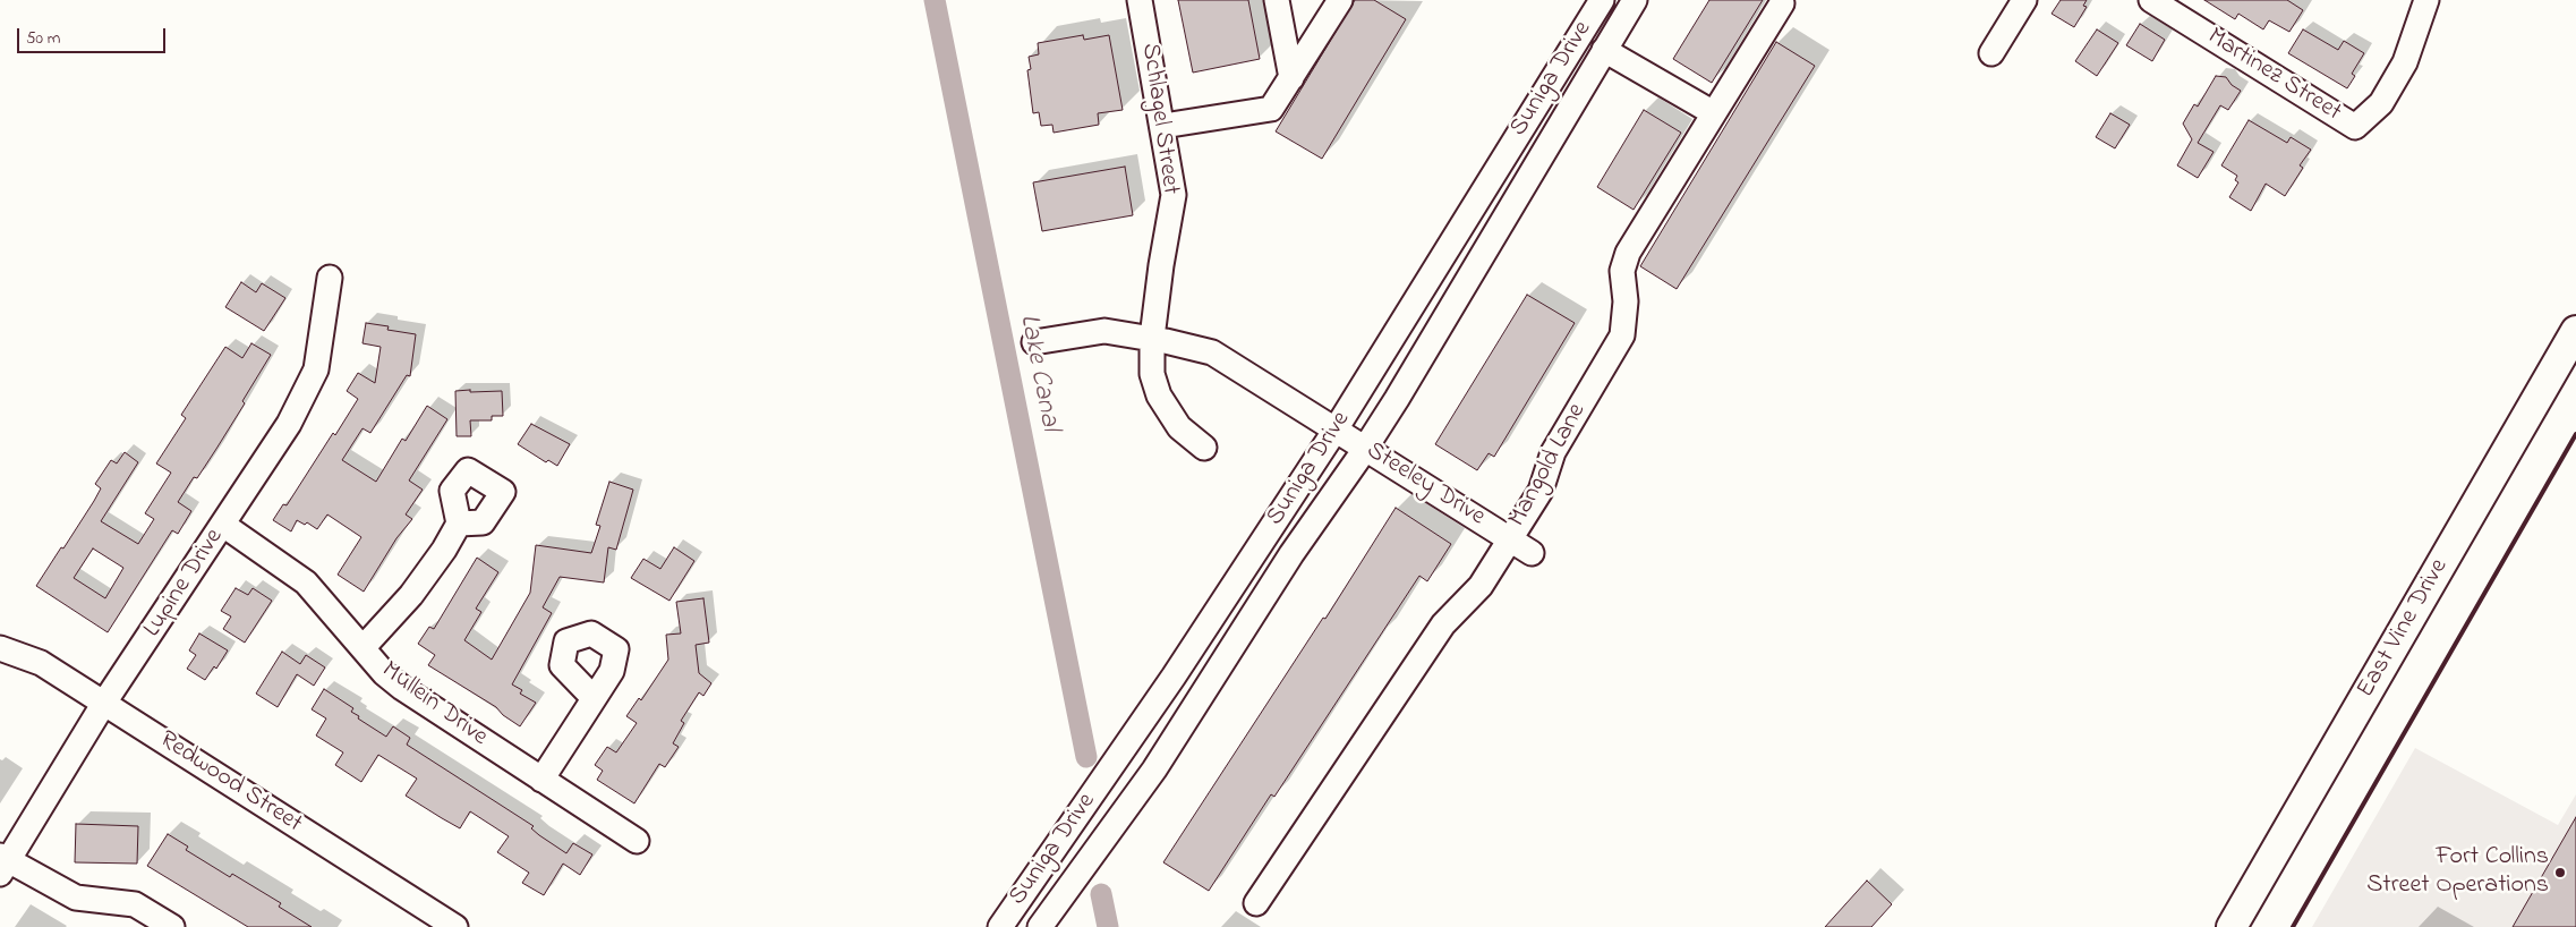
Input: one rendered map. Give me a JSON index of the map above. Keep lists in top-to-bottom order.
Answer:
{
  "streets": {
    "main road": ["East Vine Drive"],
    "street": [
      "Martinez Street",
      "Suniga Drive",
      "Schlagel Street",
      "Mangold Lane",
      "Steeley Drive",
      "Lupine Drive",
      "Mullein Drive",
      "Redwood Street"
    ]
  },
  "crossings": [
    ["Suniga Drive", "Steeley Drive"],
    ["Schlagel Street", "Steeley Drive"],
    ["Mangold Lane", "Steeley Drive"],
    ["Lupine Drive", "Mullein Drive"],
    ["Lupine Drive", "Redwood Street"]
  ],
  "water": ["Lake Canal"],
  "places": ["Fort Collins Street Operations"],
  "scale_bar": "50 m"
}
